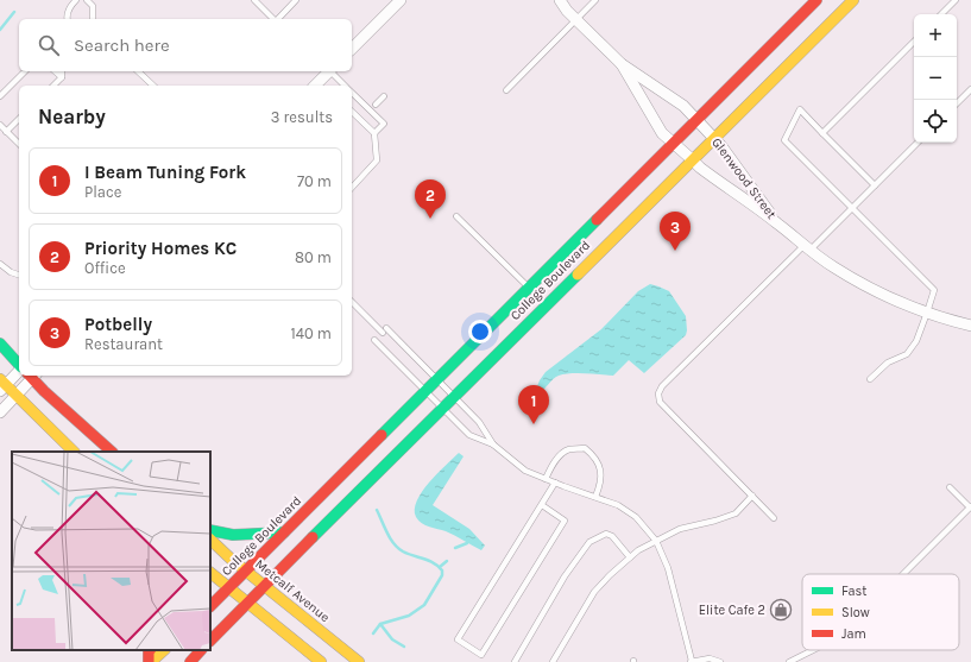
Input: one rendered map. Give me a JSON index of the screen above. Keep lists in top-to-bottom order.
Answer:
{
  "streets": {
    "main road": ["College Boulevard", "Metcalf Avenue"],
    "street": ["Glenwood Street"]
  },
  "crossings": [
    ["Glenwood Street", "College Boulevard"],
    ["College Boulevard", "Metcalf Avenue"]
  ],
  "places": {
    "shop": ["Elite Cafe 2"]
  },
  "legend": ["Fast", "Slow", "Jam"],
  "page": {
    "map_buttons": ["+", "−"],
    "search": "Search here",
    "heading": ["Nearby", "3 results"],
    "list": [
      {
        "mark": "1",
        "name": "I Beam Tuning Fork",
        "note": "Place",
        "value": "70 m"
      },
      {
        "mark": "2",
        "name": "Priority Homes KC",
        "note": "Office",
        "value": "80 m"
      },
      {
        "mark": "3",
        "name": "Potbelly",
        "note": "Restaurant",
        "value": "140 m"
      }
    ],
    "pins": ["2", "3", "1"]
  }
}
